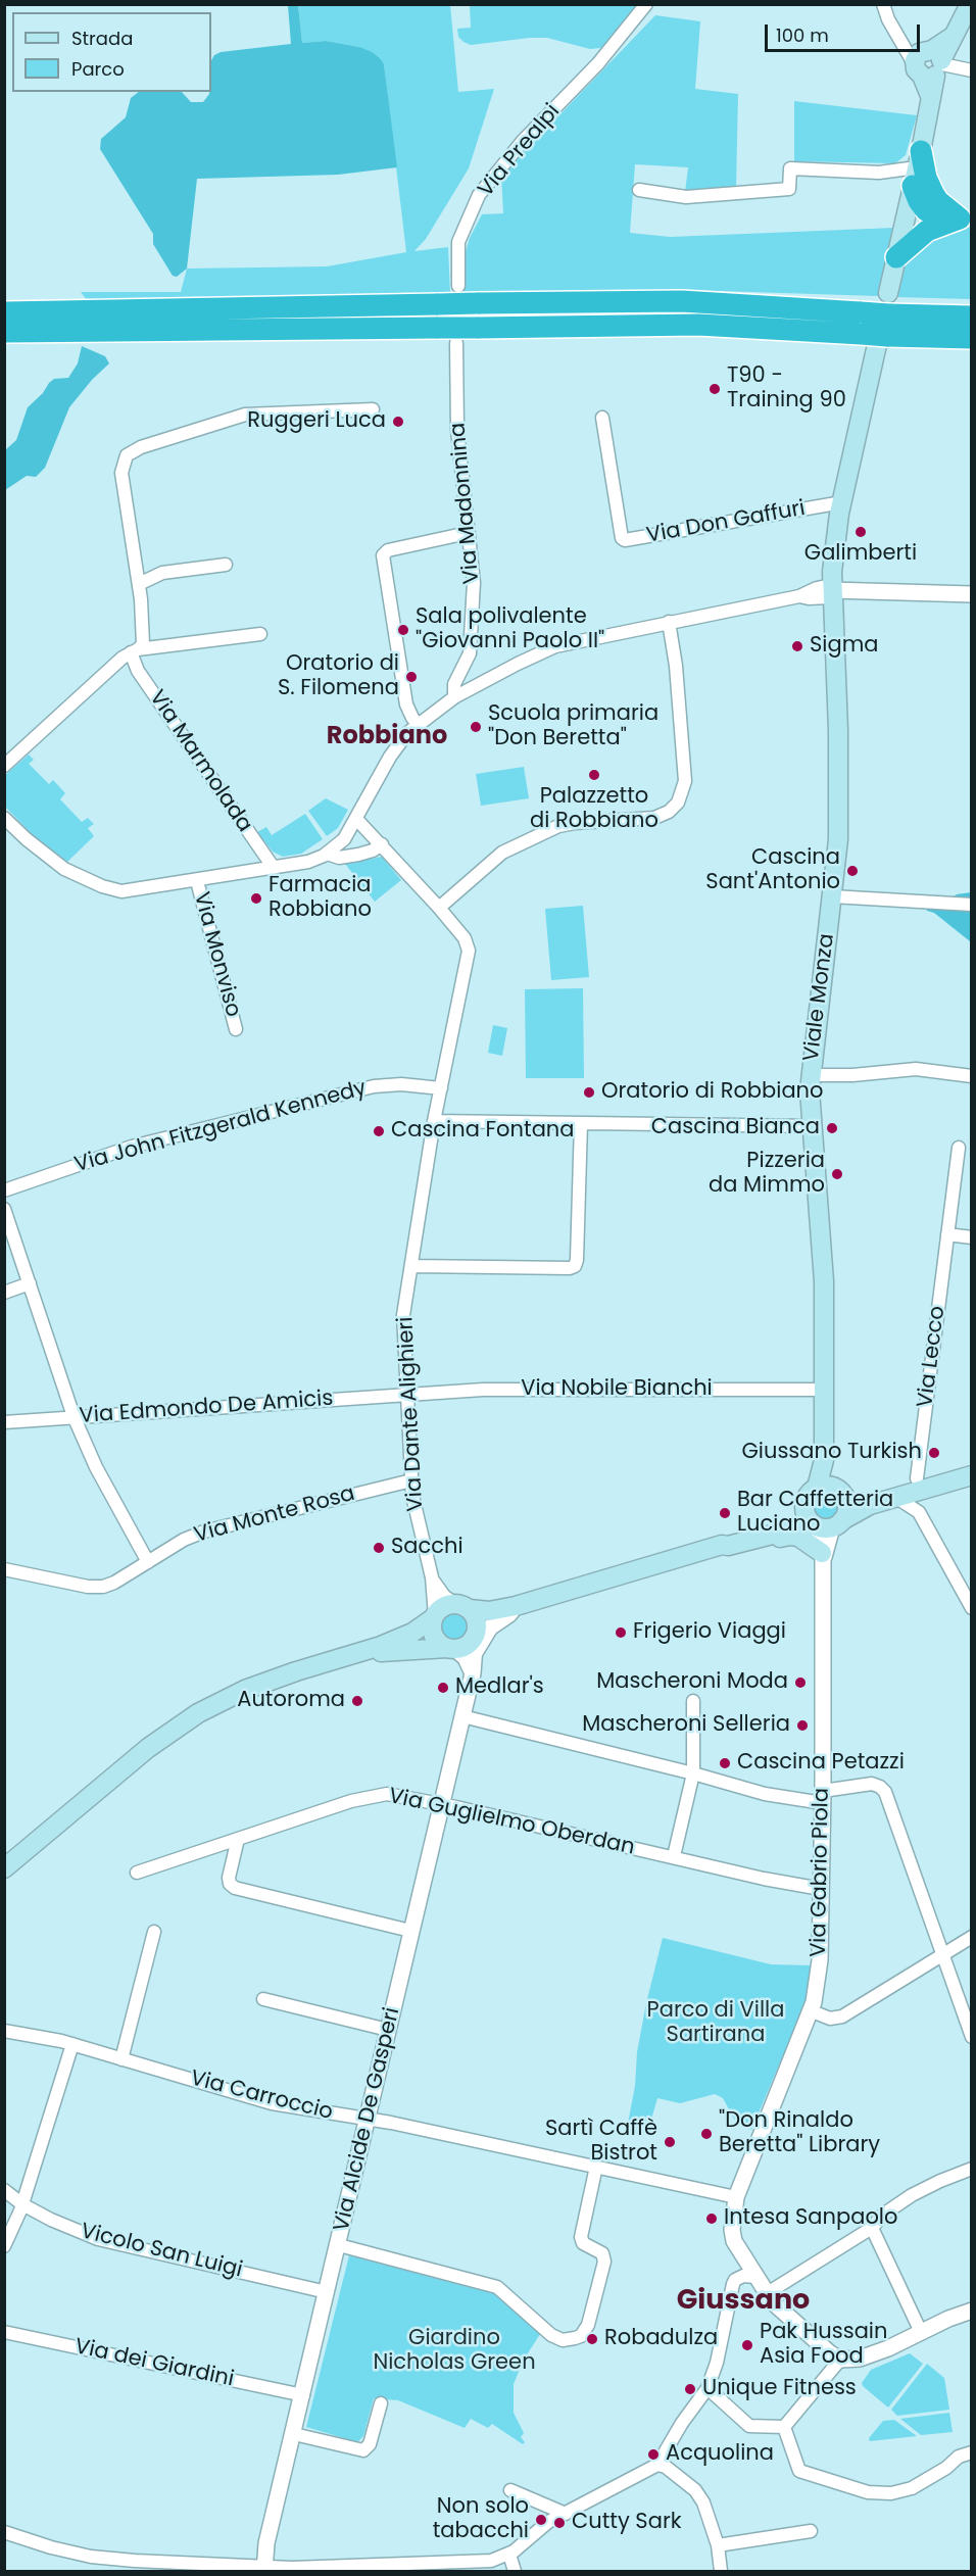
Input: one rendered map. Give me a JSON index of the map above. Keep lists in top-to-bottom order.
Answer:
{
  "streets": {
    "main road": ["Viale Monza"],
    "street": [
      "Via Prealpi",
      "Via Madonnina",
      "Via Don Gaffuri",
      "Via Marmolada",
      "Via Monviso",
      "Via John Fitzgerald Kennedy",
      "Via Lecco",
      "Via Nobile Bianchi",
      "Via Edmondo De Amicis",
      "Via Dante Alighieri",
      "Via Monte Rosa",
      "Via Guglielmo Oberdan",
      "Via Gabrio Piola",
      "Via Carroccio",
      "Via Alcide De Gasperi",
      "Vicolo San Luigi",
      "Via dei Giardini"
    ]
  },
  "crossings": [
    ["Via Don Gaffuri", "Viale Monza"],
    ["Viale Monza", "Via Nobile Bianchi"],
    ["Via John Fitzgerald Kennedy", "Via Dante Alighieri"],
    ["Via Nobile Bianchi", "Via Edmondo De Amicis"],
    ["Via Nobile Bianchi", "Via Dante Alighieri"],
    ["Via Edmondo De Amicis", "Via Dante Alighieri"],
    ["Via Dante Alighieri", "Via Monte Rosa"],
    ["Via Dante Alighieri", "Via Alcide De Gasperi"],
    ["Via Guglielmo Oberdan", "Via Gabrio Piola"],
    ["Via Guglielmo Oberdan", "Via Alcide De Gasperi"],
    ["Via Carroccio", "Via Alcide De Gasperi"],
    ["Via Alcide De Gasperi", "Vicolo San Luigi"],
    ["Via Alcide De Gasperi", "Via dei Giardini"]
  ],
  "districts": ["Robbiano", "Giussano"],
  "parks": ["Parco di Villa Sartirana", "Giardino Nicholas Green"],
  "places": [
    "T90 - Training 90",
    "Ruggeri Luca",
    "Galimberti",
    "Sala polivalente \"Giovanni Paolo II\"",
    "Sigma",
    "Oratorio di S. Filomena",
    "Scuola primaria \"Don Beretta\"",
    "Palazzetto di Robbiano",
    "Cascina Sant'Antonio",
    "Farmacia Robbiano",
    "Oratorio di Robbiano",
    "Cascina Bianca",
    "Cascina Fontana",
    "Pizzeria da Mimmo",
    "Giussano Turkish",
    "Bar Caffetteria Luciano",
    "Sacchi",
    "Frigerio Viaggi",
    "Mascheroni Moda",
    "Medlar's",
    "Autoroma",
    "Mascheroni Selleria",
    "Cascina Petazzi",
    "\"Don Rinaldo Beretta\" Library",
    "Sartì Caffè Bistrot",
    "Intesa Sanpaolo",
    "Robadulza",
    "Pak Hussain Asia Food",
    "Unique Fitness",
    "Acquolina",
    "Non solo tabacchi",
    "Cutty Sark"
  ],
  "legend": ["Strada", "Parco"],
  "scale_bar": "100 m"
}
